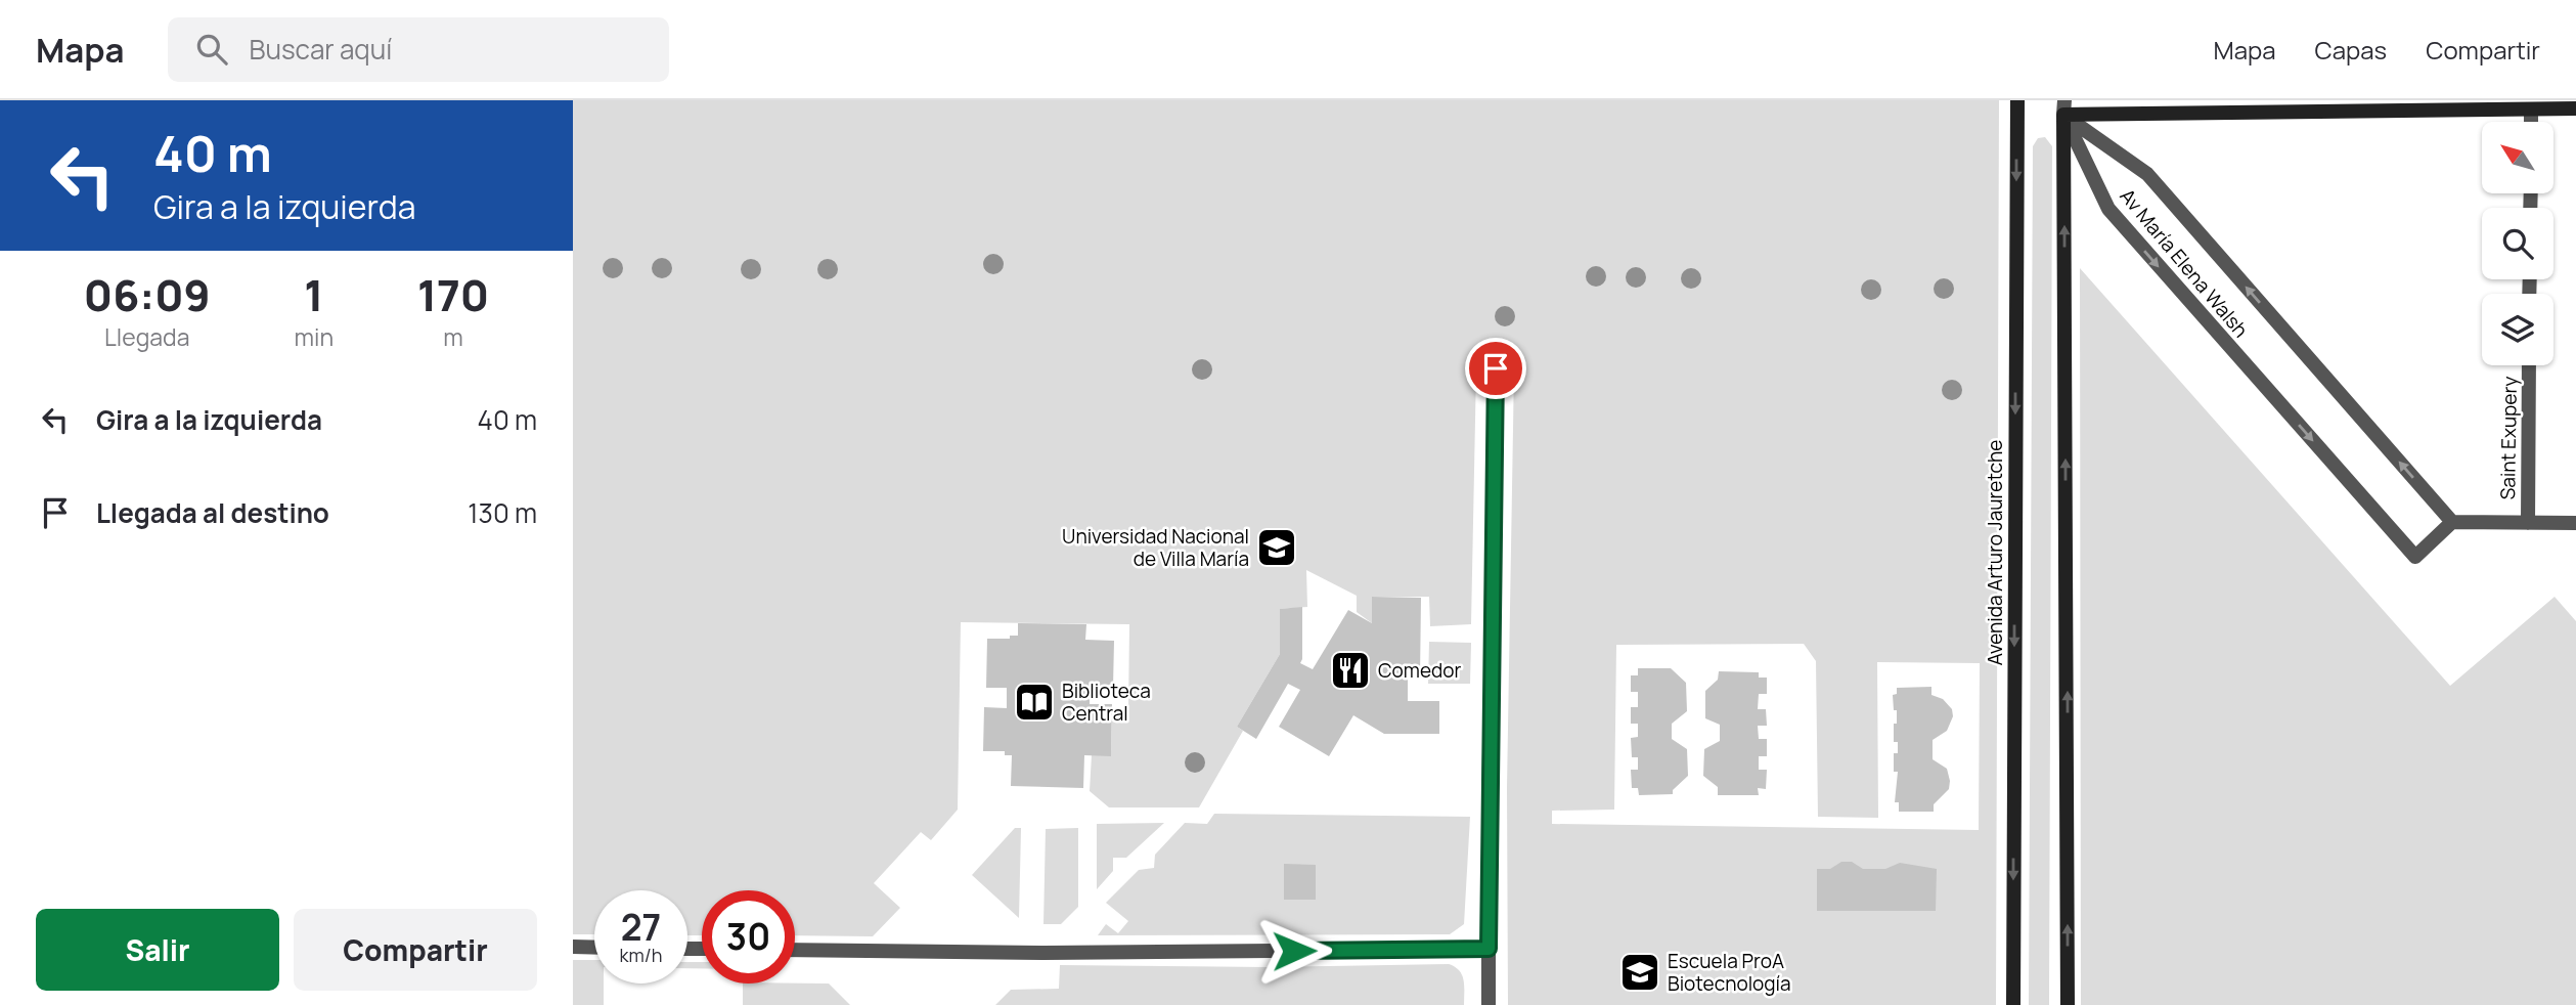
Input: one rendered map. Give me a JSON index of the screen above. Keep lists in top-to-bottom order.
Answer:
{
  "streets": {
    "main road": ["Avenida Arturo Jauretche"],
    "street": ["Av María Elena Walsh", "Saint Exupery"]
  },
  "places": {
    "school or university": ["Universidad Nacional de Villa María", "Escuela ProA Biotecnología"],
    "restaurant": ["Comedor"],
    "library": ["Biblioteca Central"]
  },
  "north": "top left",
  "page": {
    "header": "Mapa",
    "search": "Buscar aquí",
    "nav": ["Mapa", "Capas", "Compartir"],
    "turn": ["40 m", "Gira a la izquierda"],
    "eta": [
      "06:09",
      "Llegada",
      "1",
      "min",
      "170",
      "m"
    ],
    "list": [
      {
        "name": "Gira a la izquierda",
        "value": "40 m"
      },
      {
        "name": "Llegada al destino",
        "value": "130 m"
      }
    ],
    "speed": "27 km/h",
    "limit": "30",
    "buttons": ["Salir", "Compartir"]
  }
}
